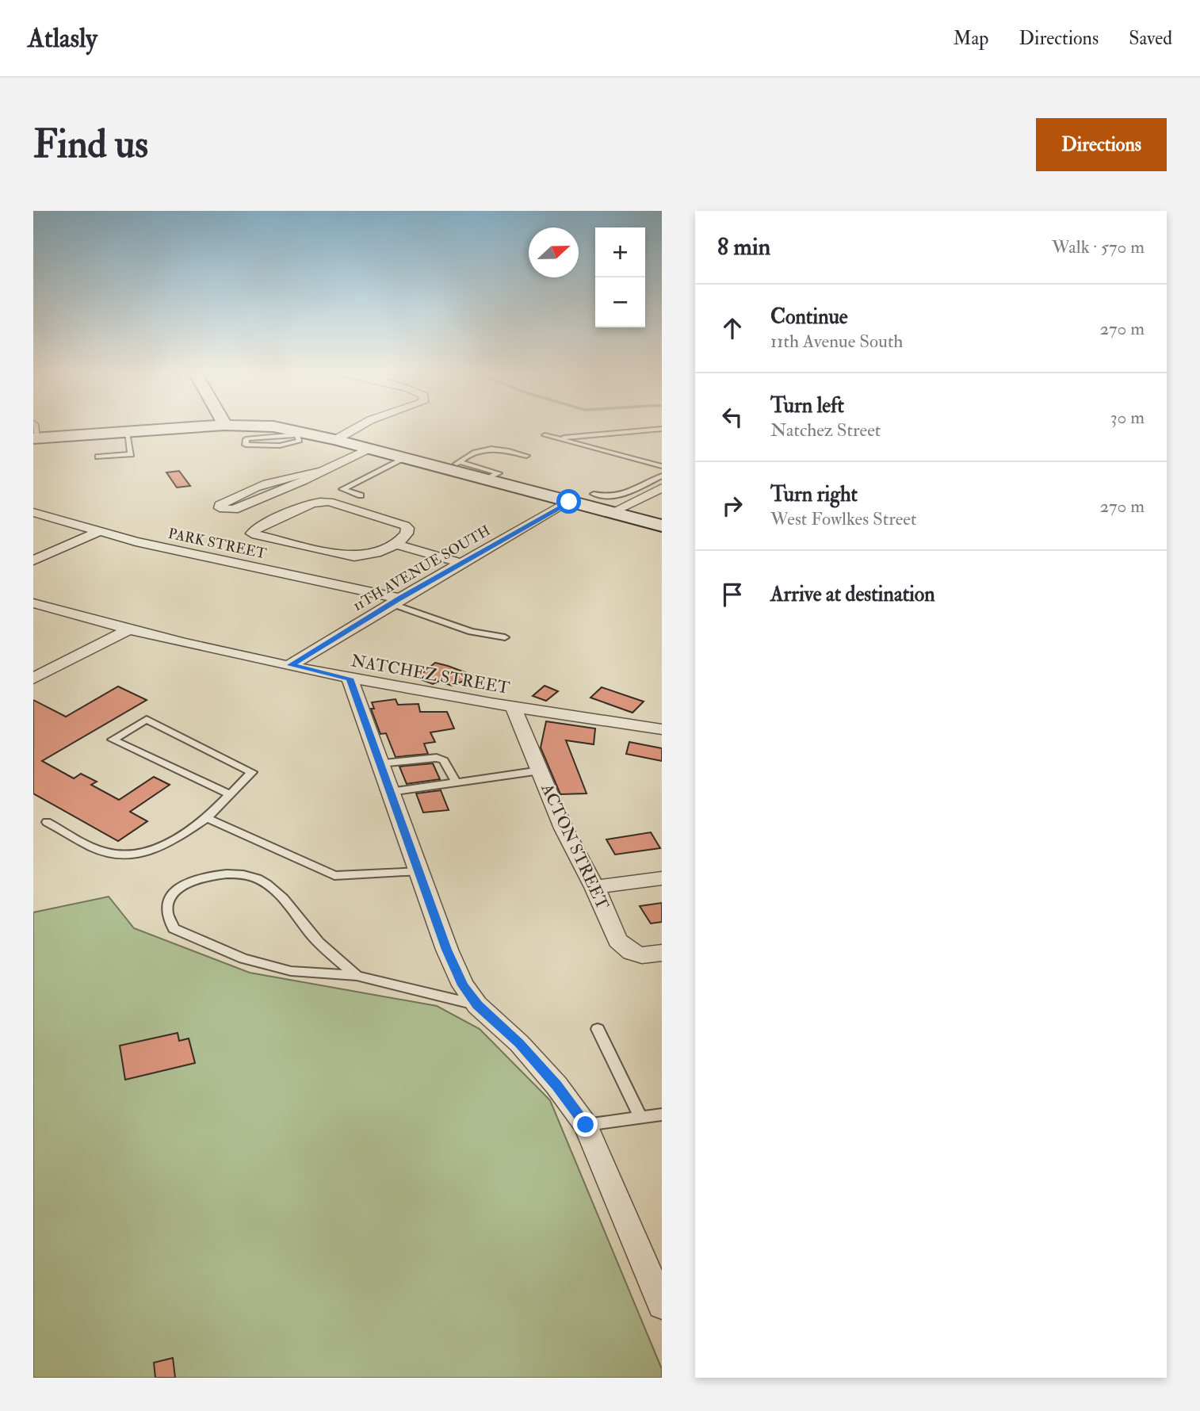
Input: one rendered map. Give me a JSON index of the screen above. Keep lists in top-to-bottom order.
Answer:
{
  "streets": {
    "street": [
      "PARK STREET",
      "11TH AVENUE SOUTH",
      "NATCHEZ STREET",
      "ACTON STREET"
    ]
  },
  "crossings": [
    ["PARK STREET", "11TH AVENUE SOUTH"],
    ["11TH AVENUE SOUTH", "NATCHEZ STREET"],
    ["NATCHEZ STREET", "ACTON STREET"]
  ],
  "north": "right",
  "page": {
    "header": "Atlasly",
    "nav": ["Map", "Directions", "Saved"],
    "buttons": "Directions",
    "title": "Find us",
    "heading": ["8 min", "Walk · 570 m"],
    "map_buttons": ["+", "−"],
    "list": [
      ["Continue", "11th Avenue South", "270 m"],
      ["Turn left", "Natchez Street", "30 m"],
      ["Turn right", "West Fowlkes Street", "270 m"],
      "Arrive at destination"
    ]
  }
}
